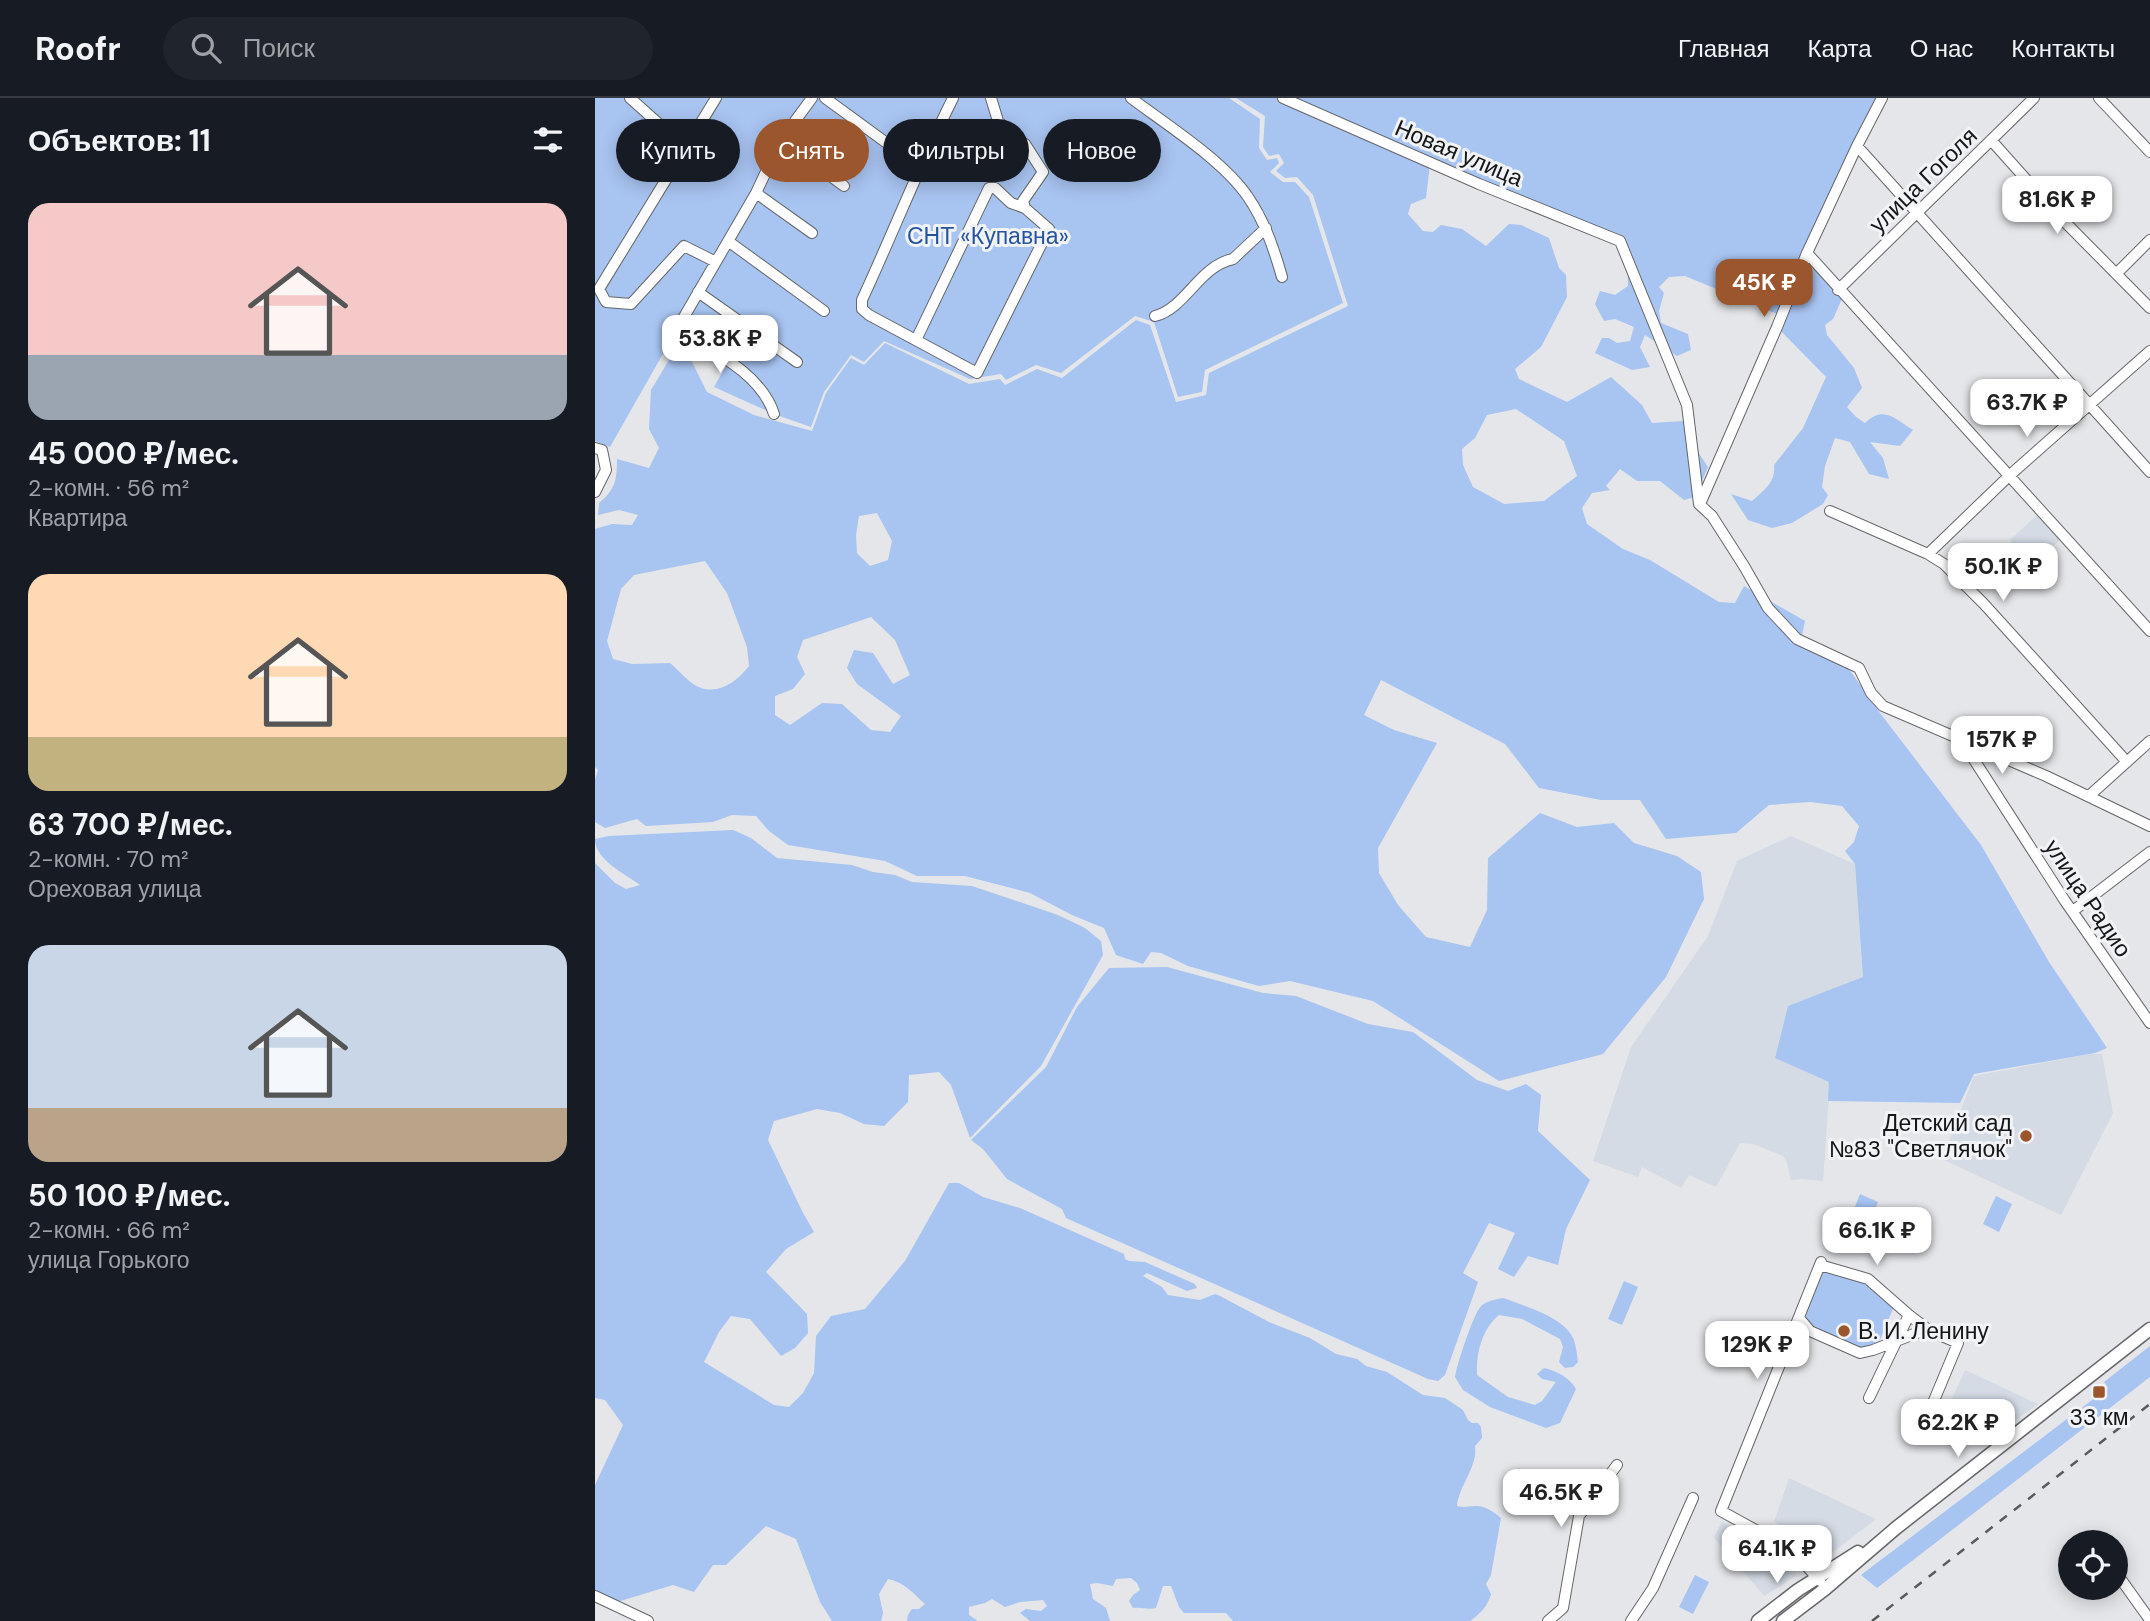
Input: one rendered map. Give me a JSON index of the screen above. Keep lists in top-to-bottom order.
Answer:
{
  "streets": {
    "street": ["Новая улица", "улица Гоголя", "улица Радио"]
  },
  "parks": ["СНТ «Купавна»"],
  "places": {
    "other": ["Детский сад №83 \"Светлячок\"", "В. И. Ленину"],
    "transit": ["33 км"]
  },
  "page": {
    "header": "Roofr",
    "search": "Поиск",
    "nav": [
      "Главная",
      "Карта",
      "О нас",
      "Контакты"
    ],
    "heading": "Объектов: 11",
    "chip": [
      "Купить",
      "Снять",
      "Фильтры",
      "Новое"
    ],
    "price": [
      "81.6K ₽",
      "45K ₽",
      "53.8K ₽",
      "63.7K ₽",
      "50.1K ₽",
      "157K ₽",
      "66.1K ₽",
      "129K ₽",
      "62.2K ₽",
      "46.5K ₽",
      "64.1K ₽"
    ],
    "list": [
      {
        "name": "45 000 ₽/мес.",
        "note": "2-комн. · 56 m² · Квартира"
      },
      {
        "name": "63 700 ₽/мес.",
        "note": "2-комн. · 70 m² · Ореховая улица"
      },
      {
        "name": "50 100 ₽/мес.",
        "note": "2-комн. · 66 m² · улица Горького"
      }
    ]
  }
}
